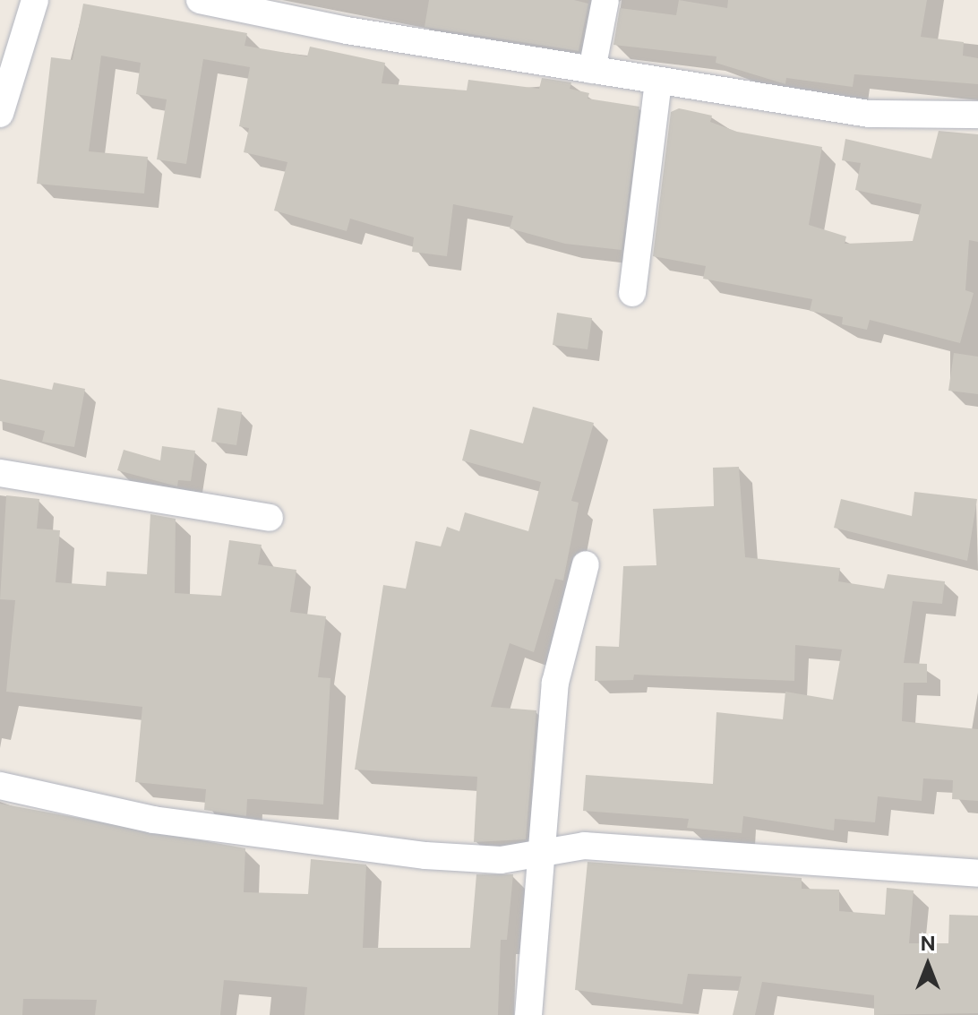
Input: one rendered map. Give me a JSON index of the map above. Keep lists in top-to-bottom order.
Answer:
{
  "north": "top"
}
